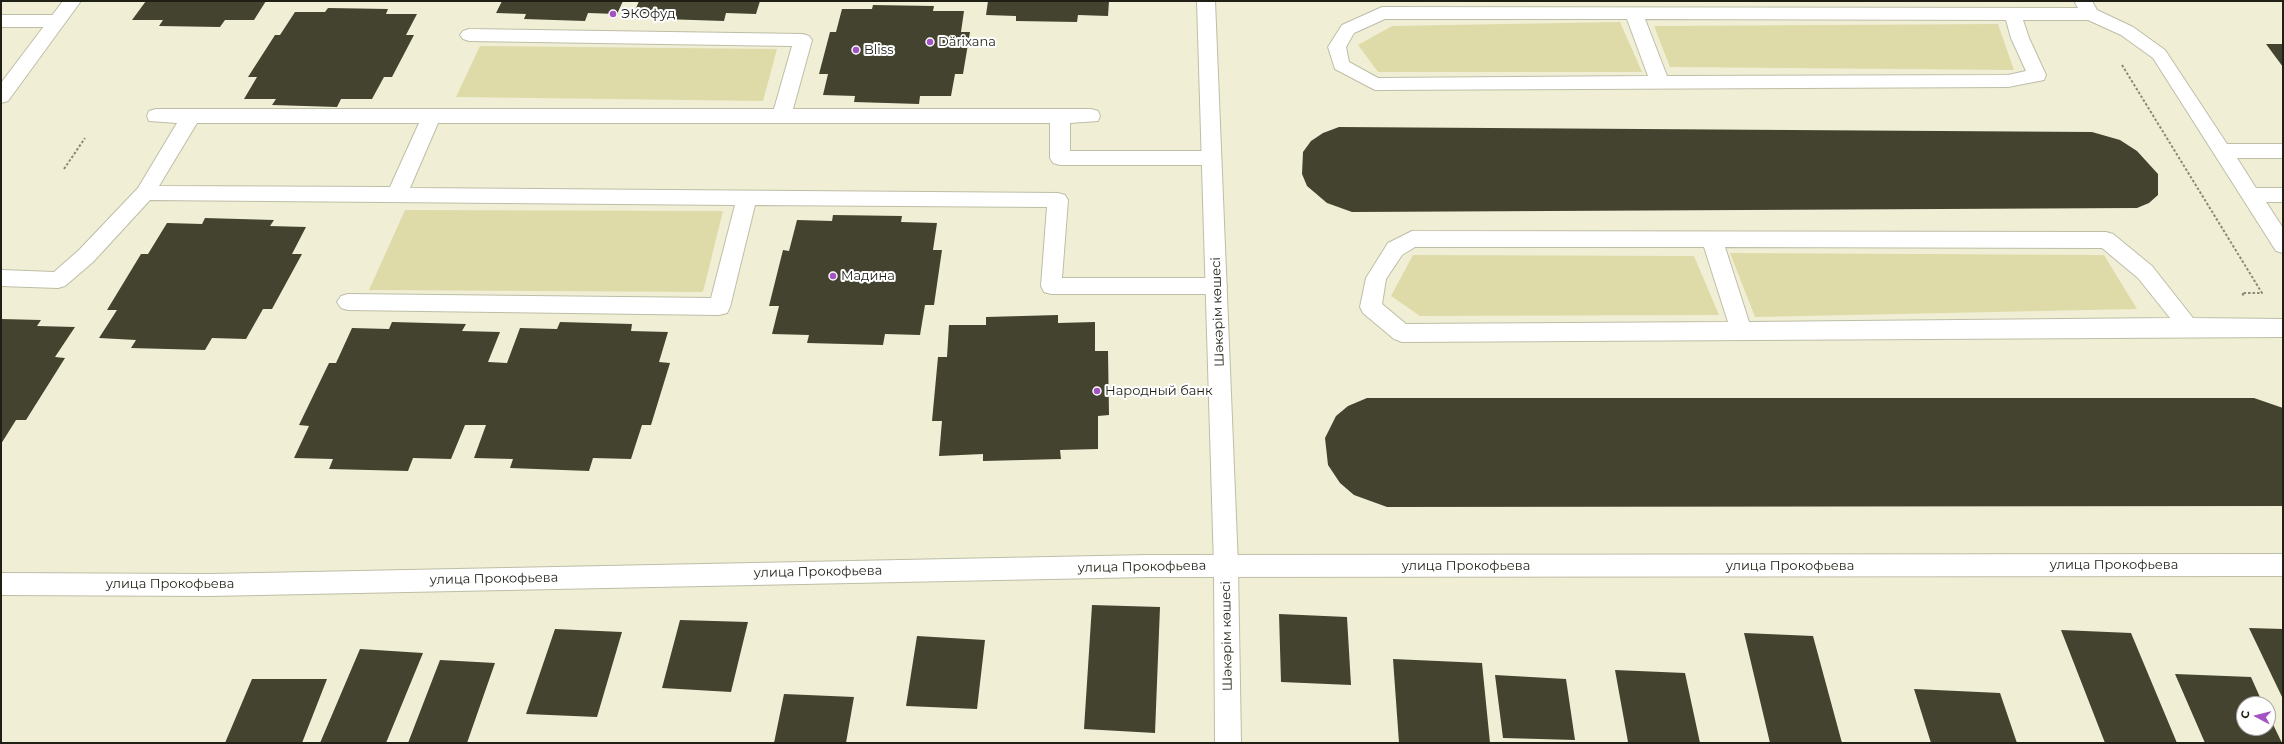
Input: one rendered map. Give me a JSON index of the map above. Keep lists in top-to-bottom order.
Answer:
{
  "streets": {
    "street": ["Шәкәрім көшесі", "улица Прокофьева"]
  },
  "crossings": [
    ["Шәкәрім көшесі", "улица Прокофьева"]
  ],
  "places": [
    "ЭКОфуд",
    "Därixana",
    "Bliss",
    "Мадина",
    "Народный банк"
  ],
  "north": "left"
}
